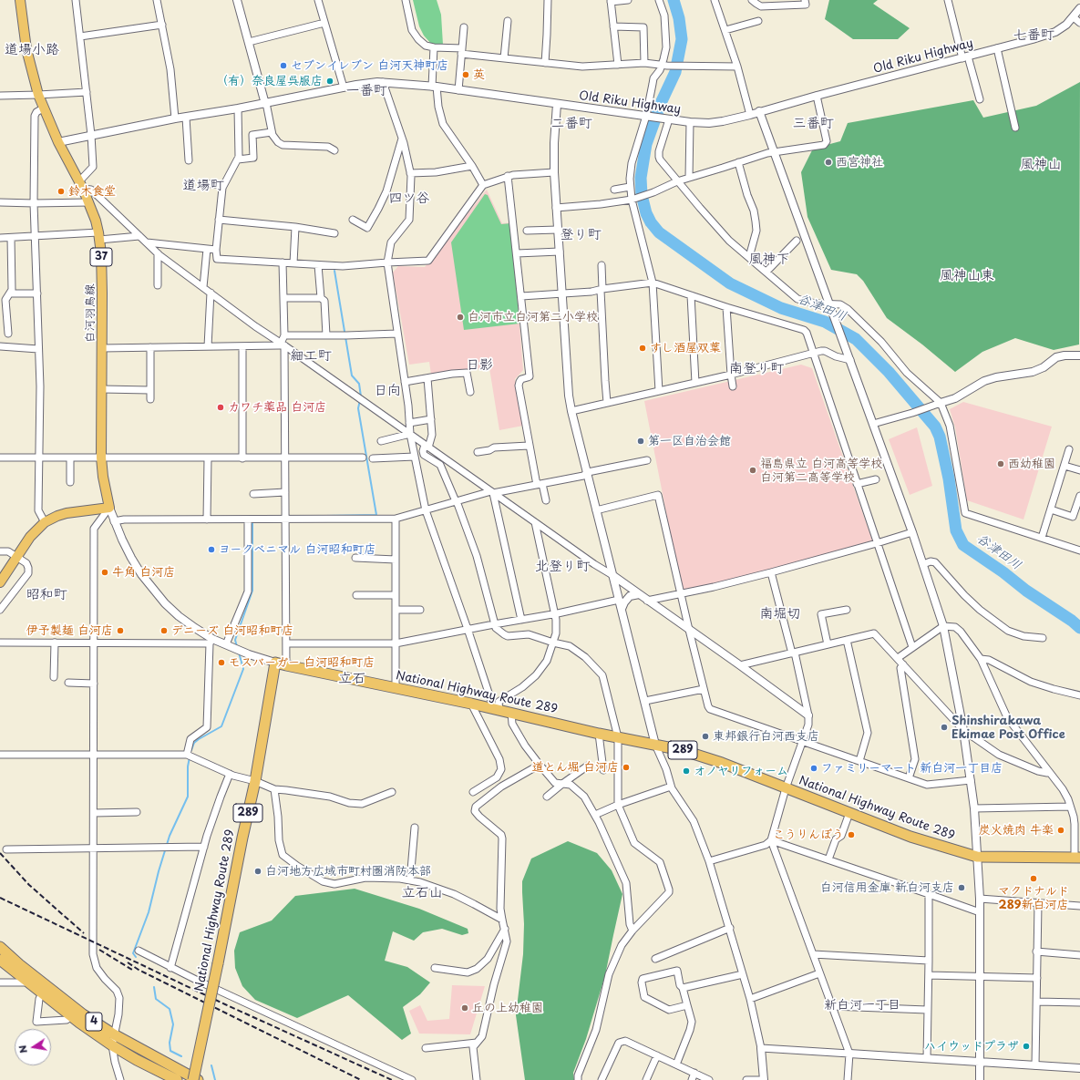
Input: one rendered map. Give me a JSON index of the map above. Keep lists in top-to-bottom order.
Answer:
{
  "streets": {
    "highway": ["National Highway Route 289", "289", "4"],
    "main road": ["37", "白河羽鳥線"],
    "street": ["Old Riku Highway"]
  },
  "crossings": [
    ["Old Riku Highway", "白河羽鳥線"]
  ],
  "districts": [
    "七番町",
    "道場小路",
    "一番町",
    "二番町",
    "三番町",
    "風神山",
    "道場町",
    "四ツ谷",
    "登り町",
    "風神下",
    "風神山東",
    "細工町",
    "日影",
    "南登り町",
    "日向",
    "北登り町",
    "昭和町",
    "南堀切",
    "立石",
    "立石山",
    "新白河一丁目"
  ],
  "water": ["谷津田川"],
  "places": [
    "セブンイレブン 白河天神町店",
    "英",
    "（有）奈良屋呉服店",
    "西宮神社",
    "鈴木食堂",
    "白河市立白河第二小学校",
    "すし酒屋双葉",
    "カワチ薬品 白河店",
    "第一区自治会館",
    "西幼稚園",
    "福島県立 白河高等学校 白河第二高等学校",
    "ヨークベニマル 白河昭和町店",
    "牛角 白河店",
    "伊予製麺 白河店",
    "デニーズ 白河昭和町店",
    "モスバーガー 白河昭和町店",
    "Shinshirakawa Ekimae Post Office",
    "東邦銀行白河西支店",
    "道とん堀 白河店",
    "ファミリーマート 新白河一丁目店",
    "オノヤリフォーム",
    "炭火焼肉 牛楽",
    "こうりんぼう",
    "白河地方広域市町村圏消防本部",
    "マクドナルド 289新白河店",
    "白河信用金庫 新白河支店",
    "丘の上幼稚園",
    "ハイウッドプラザ"
  ],
  "north": "left"
}
